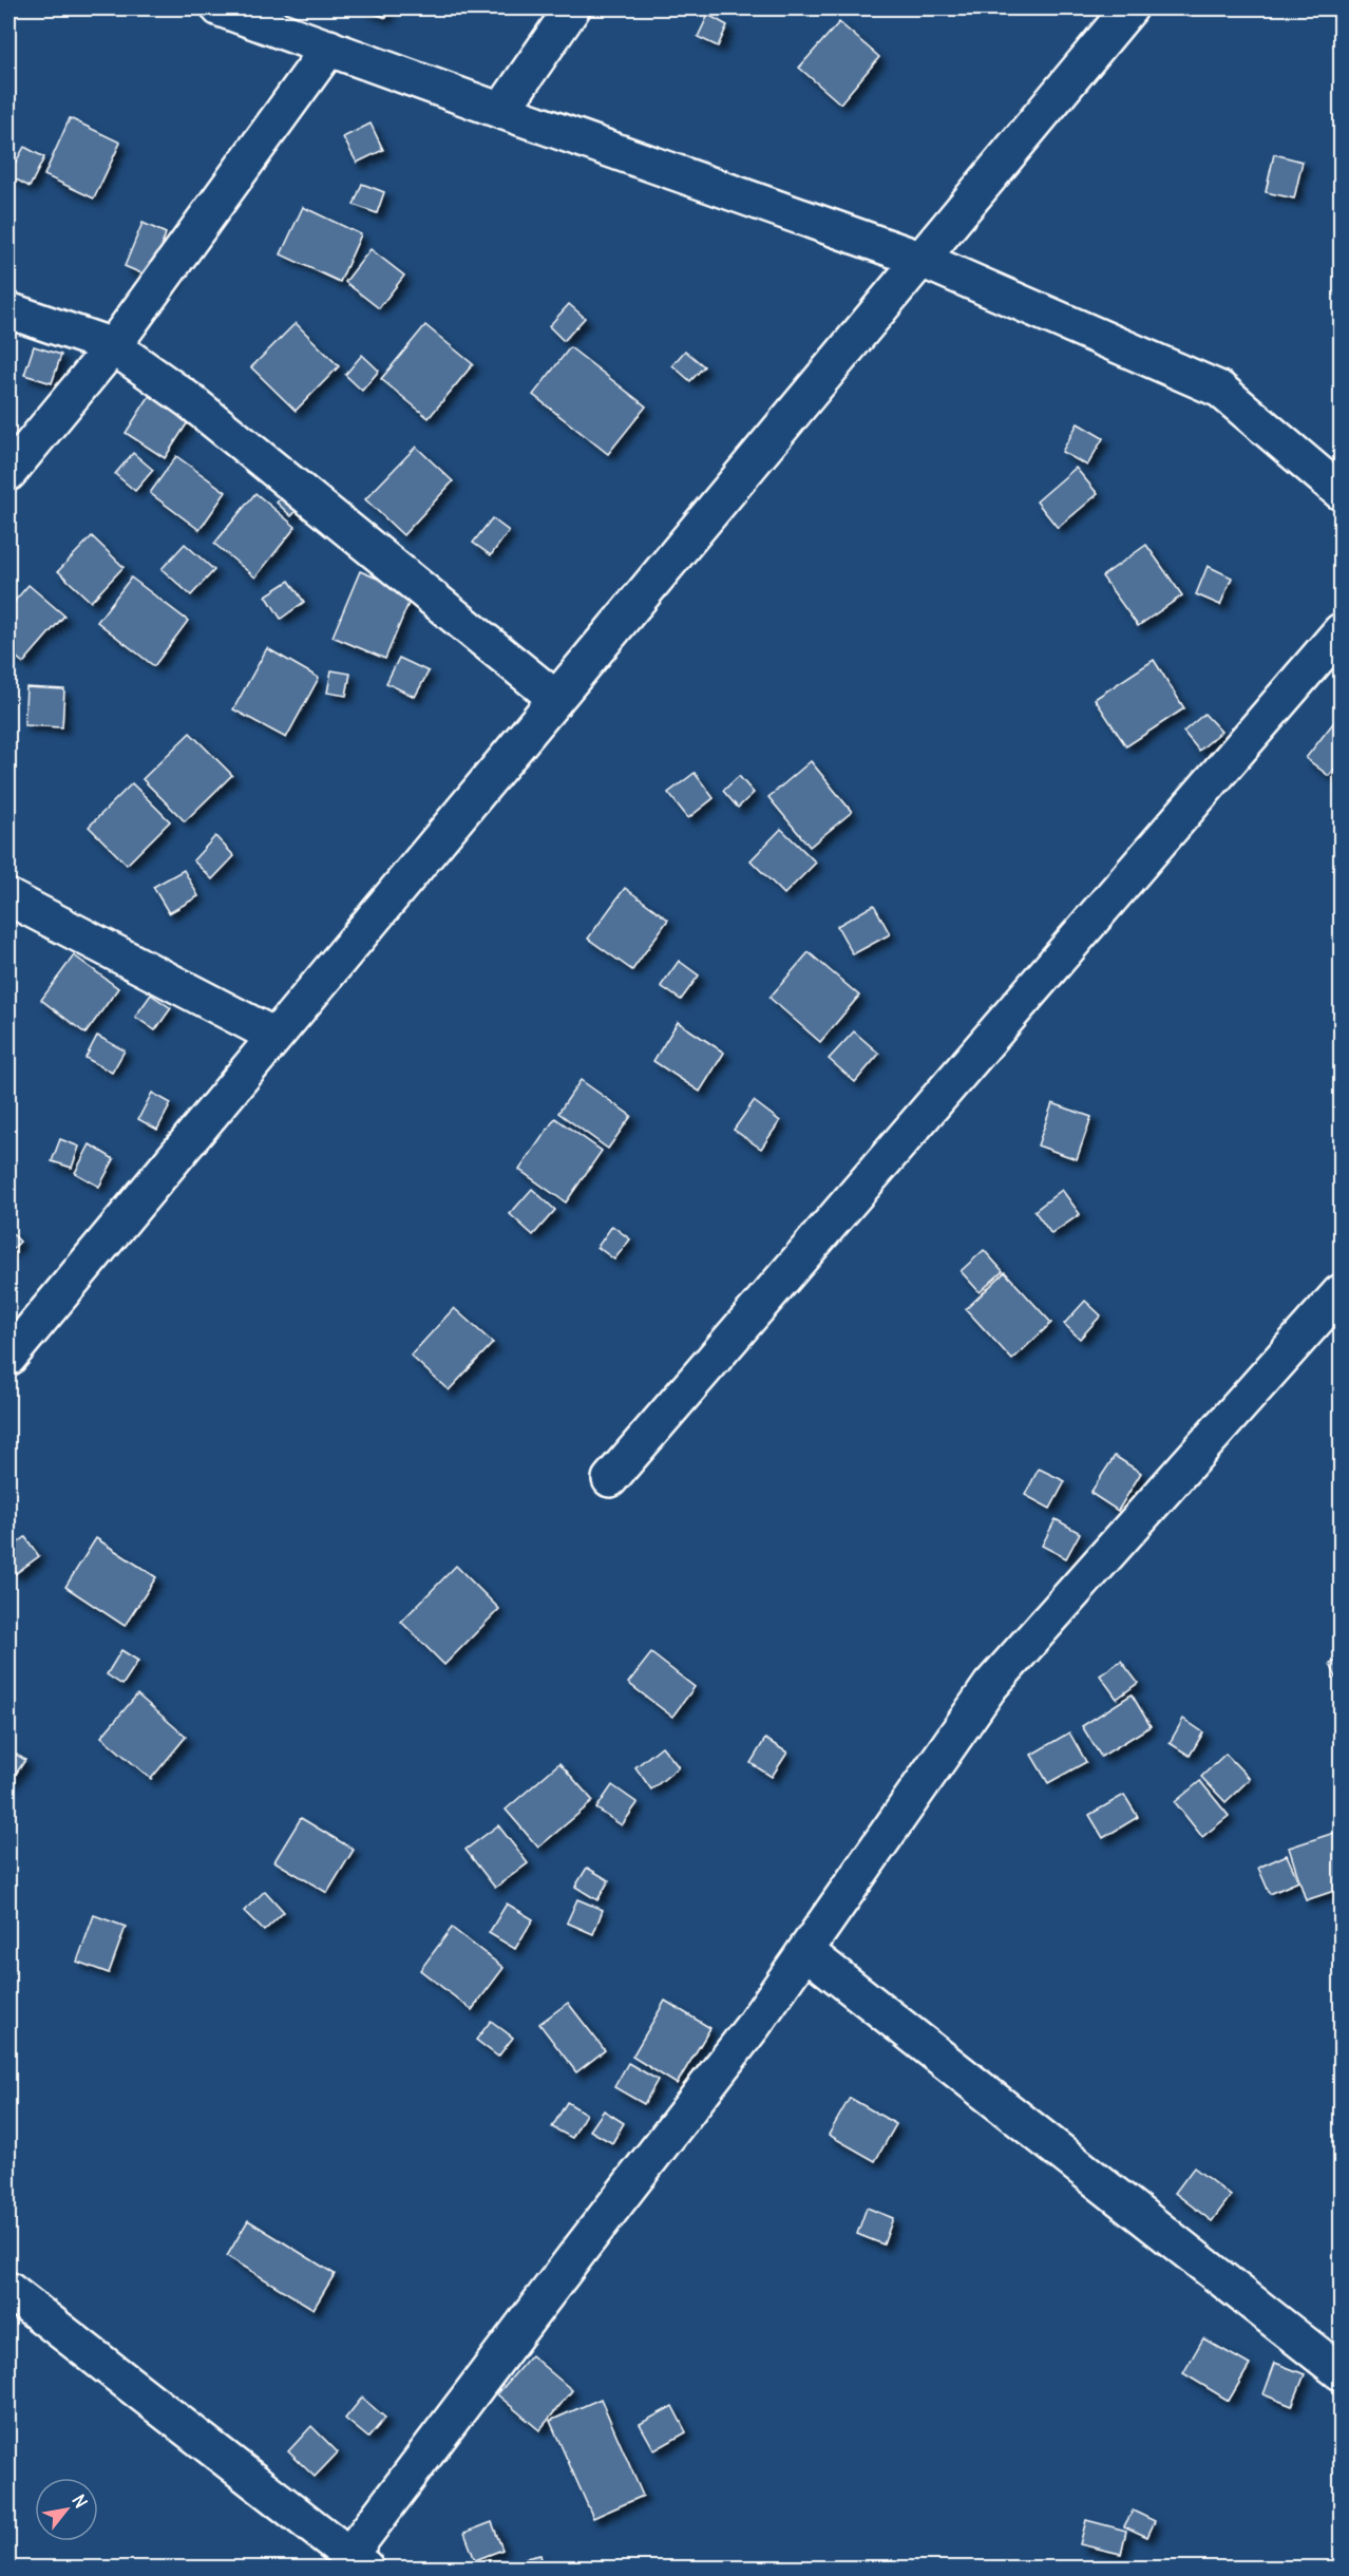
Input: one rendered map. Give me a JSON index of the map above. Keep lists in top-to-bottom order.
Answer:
{
  "north": "top right"
}
